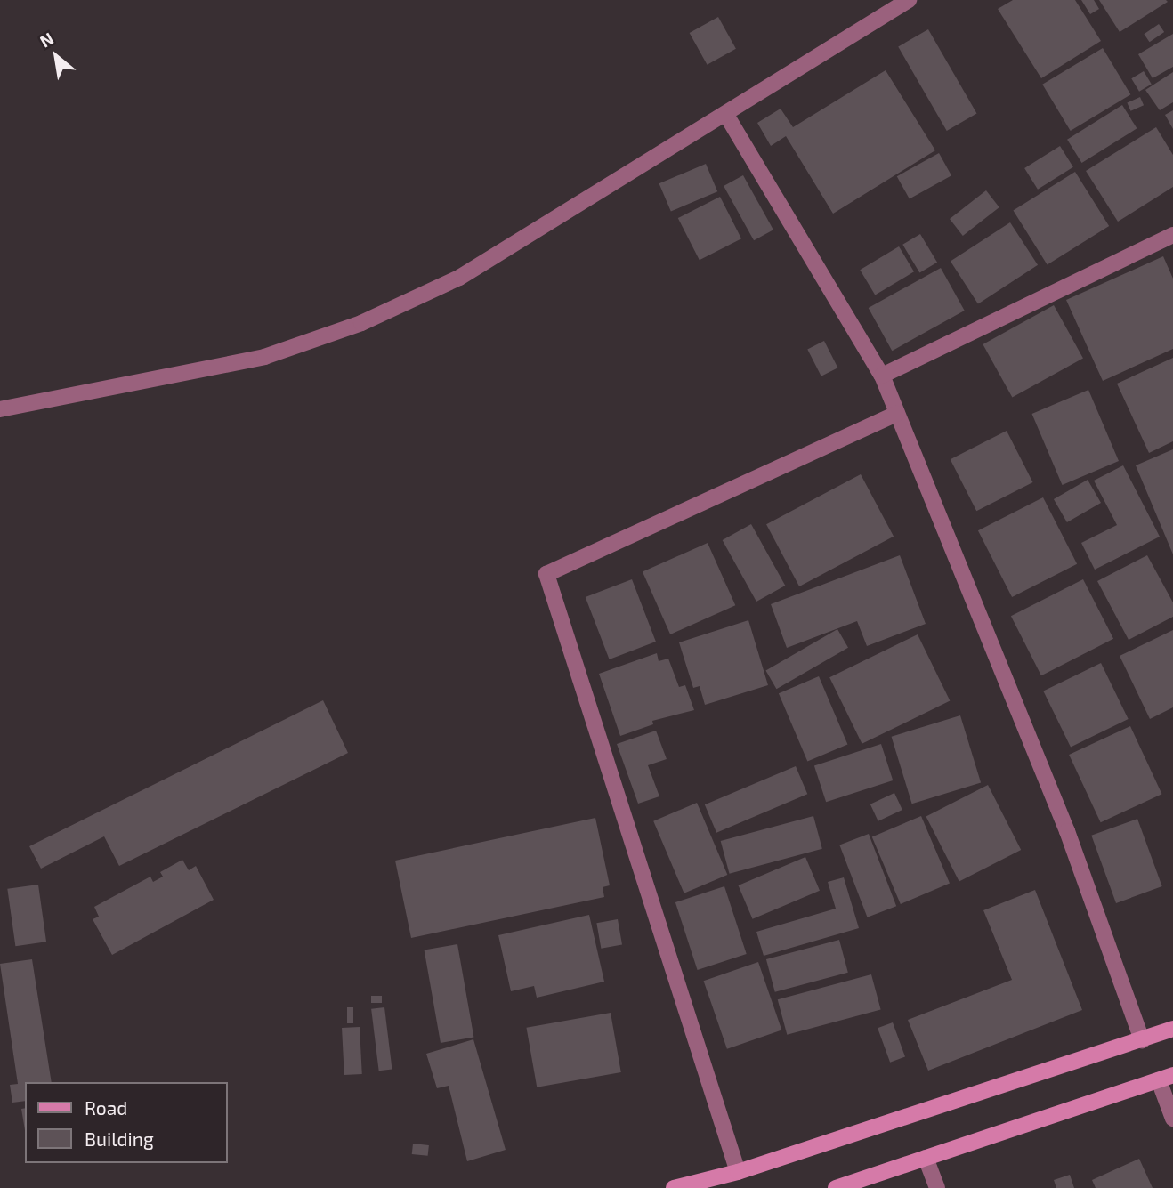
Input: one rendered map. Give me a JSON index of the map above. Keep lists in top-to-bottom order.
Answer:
{
  "legend": ["Road", "Building"],
  "north": "top left"
}
